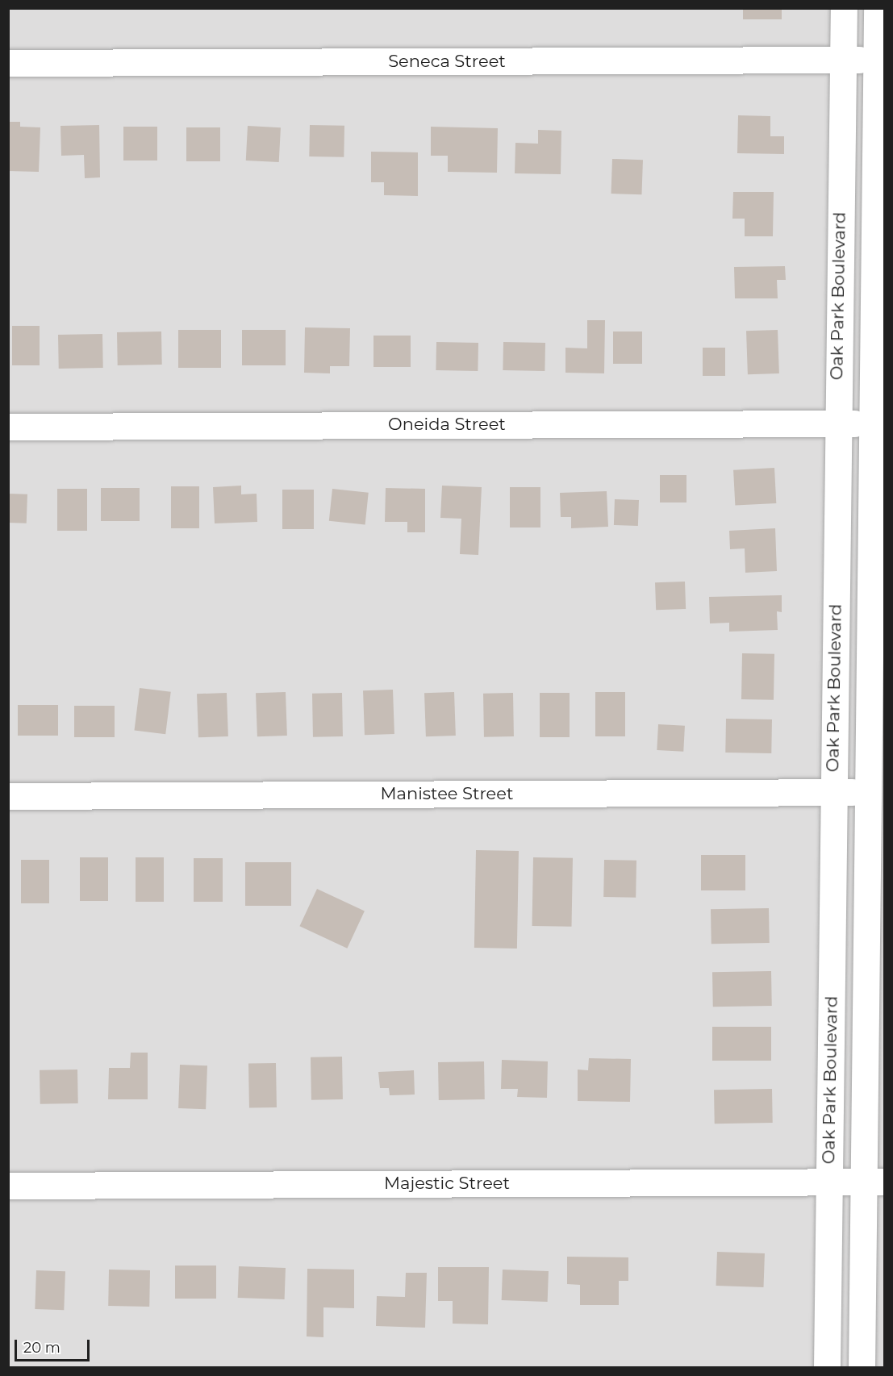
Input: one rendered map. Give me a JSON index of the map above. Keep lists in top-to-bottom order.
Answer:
{
  "streets": {
    "street": [
      "Seneca Street",
      "Oak Park Boulevard",
      "Oneida Street",
      "Manistee Street",
      "Majestic Street"
    ]
  },
  "crossings": [
    ["Seneca Street", "Oak Park Boulevard"],
    ["Oak Park Boulevard", "Oneida Street"],
    ["Oak Park Boulevard", "Manistee Street"],
    ["Oak Park Boulevard", "Majestic Street"]
  ],
  "scale_bar": "20 m"
}
